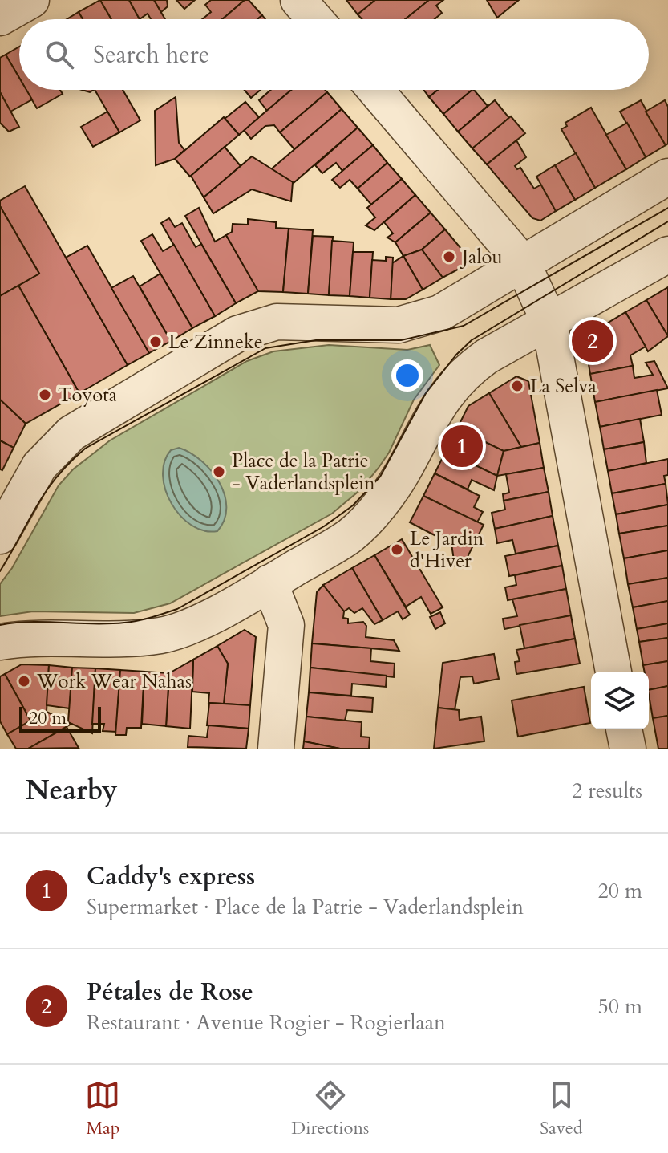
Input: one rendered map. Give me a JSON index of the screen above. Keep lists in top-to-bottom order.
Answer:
{
  "places": [
    "Jalou",
    "Le Zinneke",
    "La Selva",
    "Toyota",
    "Place de la Patrie - Vaderlandsplein",
    "Le Jardin d'Hiver",
    "Work Wear Nahas"
  ],
  "scale_bar": "20 m",
  "page": {
    "search": "Search here",
    "pins": ["2", "1"],
    "scale": "20 m",
    "heading": ["Nearby", "2 results"],
    "list": [
      {
        "mark": "1",
        "name": "Caddy's express",
        "note": "Supermarket · Place de la Patrie - Vaderlandsplein",
        "value": "20 m"
      },
      {
        "mark": "2",
        "name": "Pétales de Rose",
        "note": "Restaurant · Avenue Rogier - Rogierlaan",
        "value": "50 m"
      }
    ],
    "nav": ["Map", "Directions", "Saved"]
  }
}
